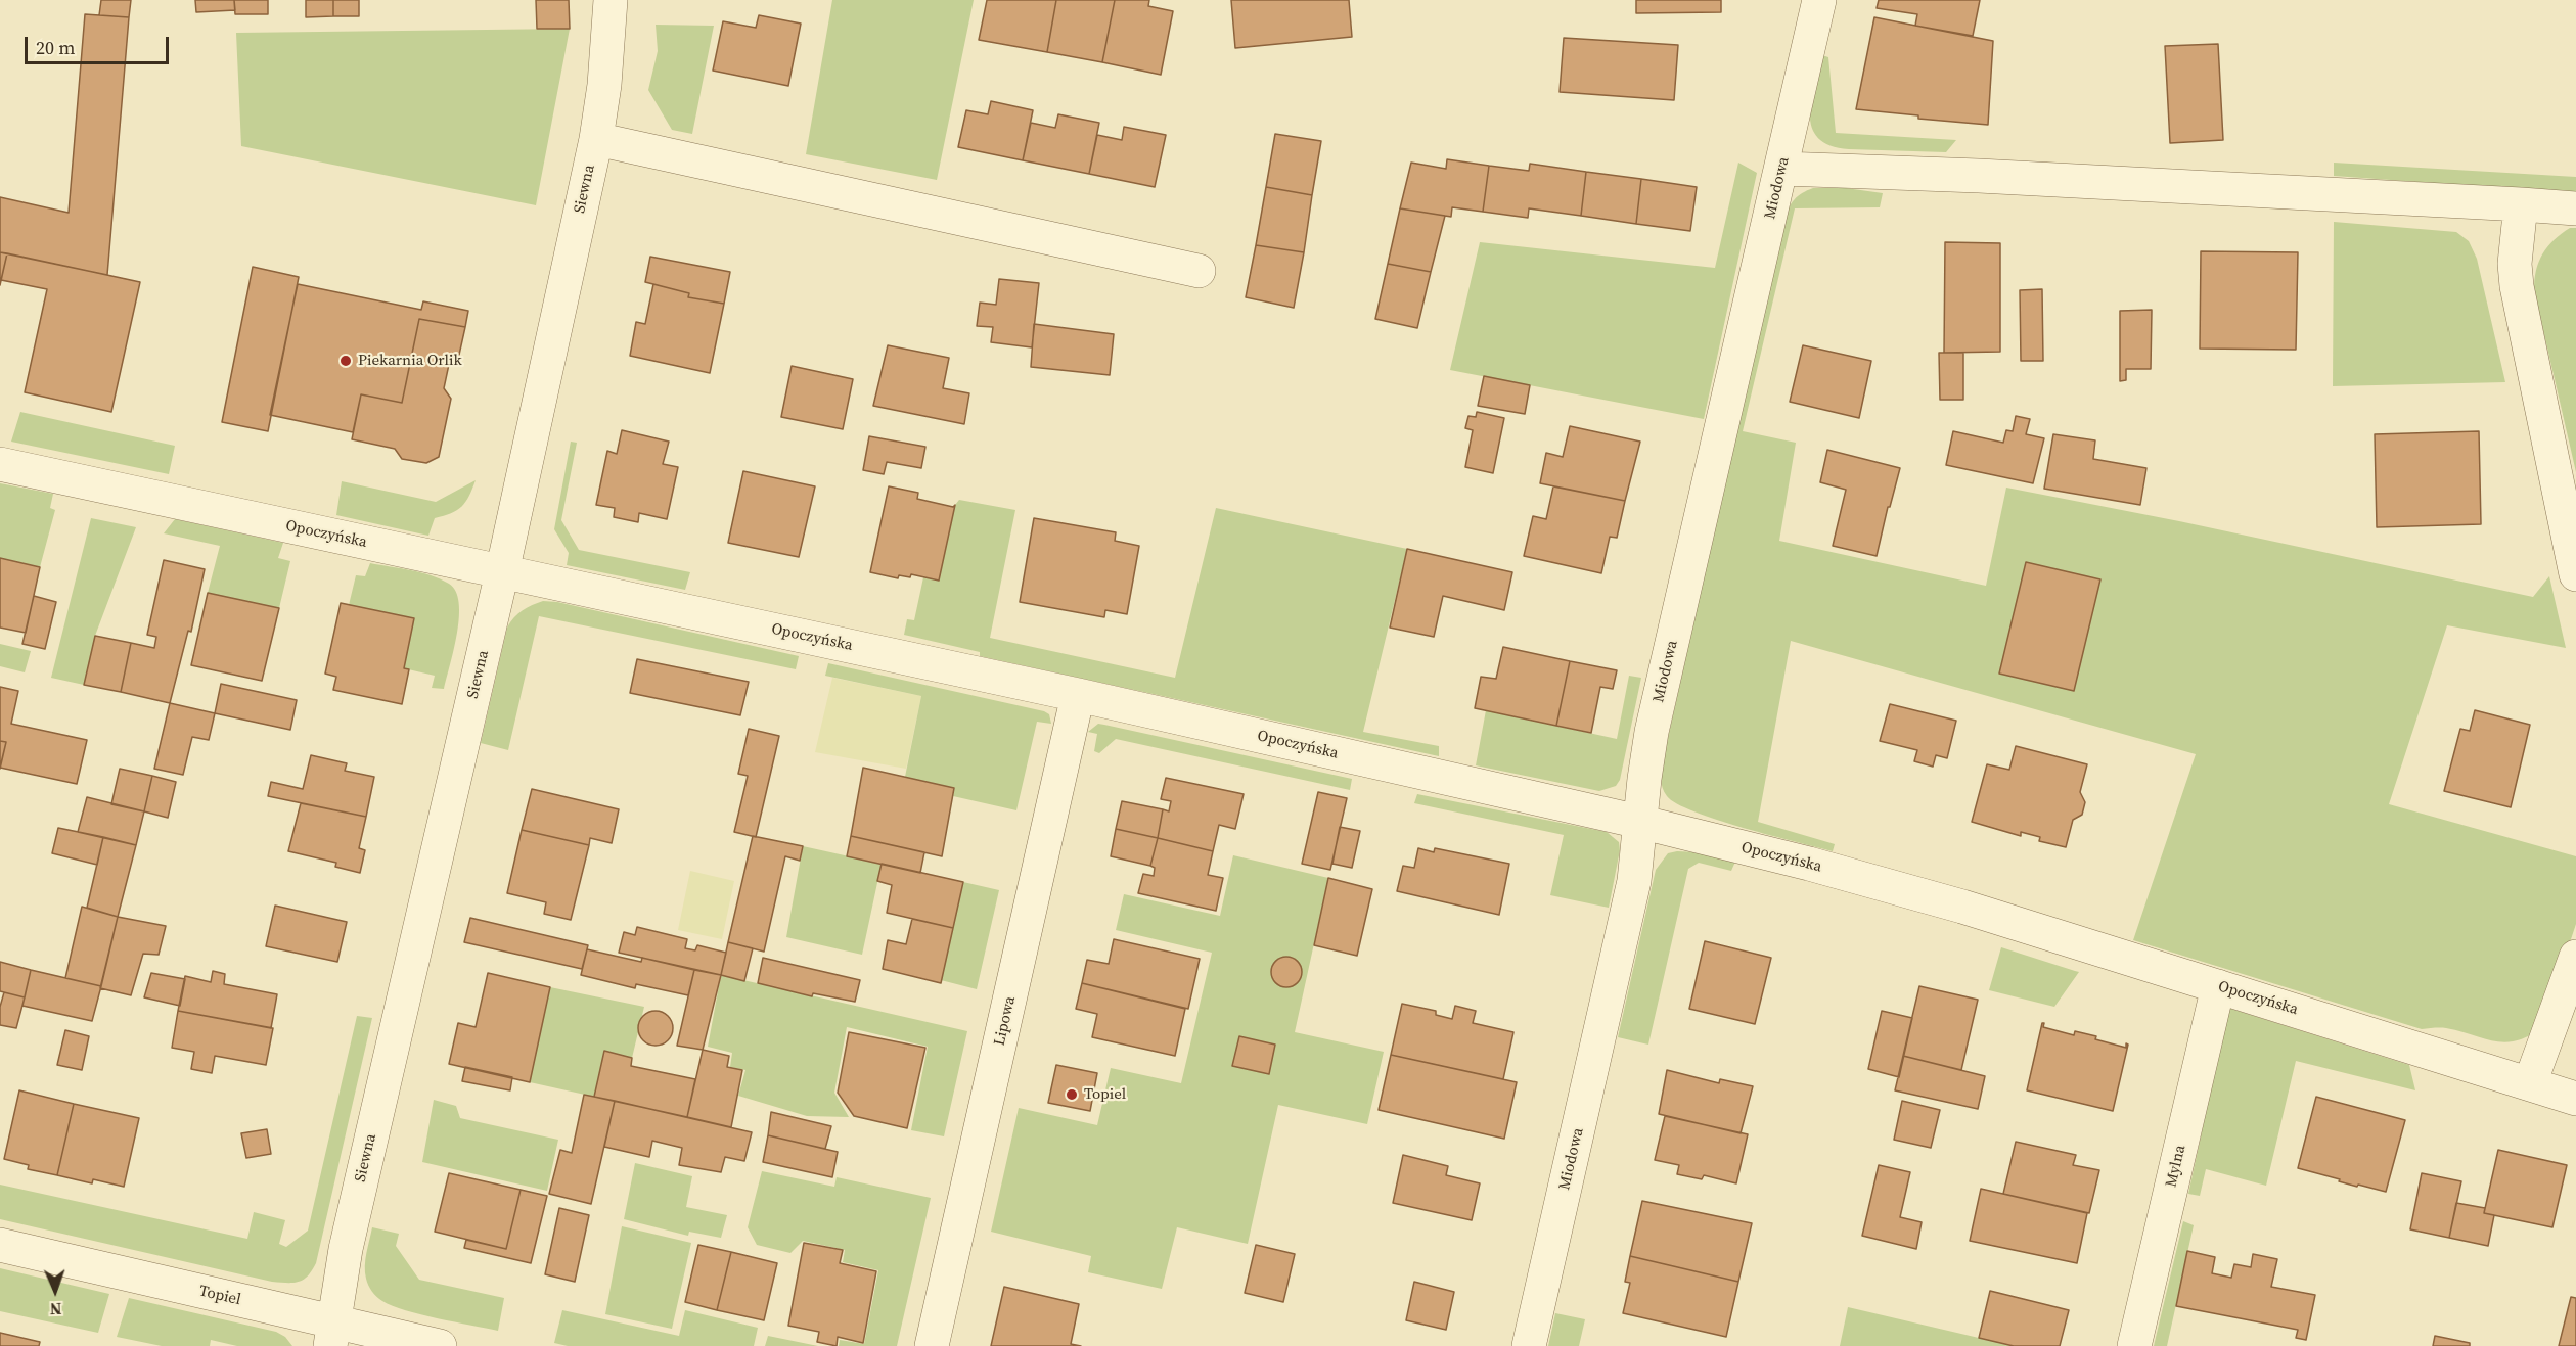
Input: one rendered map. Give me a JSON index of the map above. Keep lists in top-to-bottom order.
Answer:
{
  "streets": {
    "street": [
      "Miodowa",
      "Siewna",
      "Opoczyńska",
      "Lipowa",
      "Mylna",
      "Topiel"
    ]
  },
  "crossings": [
    ["Miodowa", "Opoczyńska"],
    ["Siewna", "Opoczyńska"],
    ["Siewna", "Topiel"],
    ["Opoczyńska", "Lipowa"],
    ["Opoczyńska", "Mylna"]
  ],
  "places": ["Piekarnia Orlik", "Topiel"],
  "scale_bar": "20 m",
  "north": "bottom"
}
